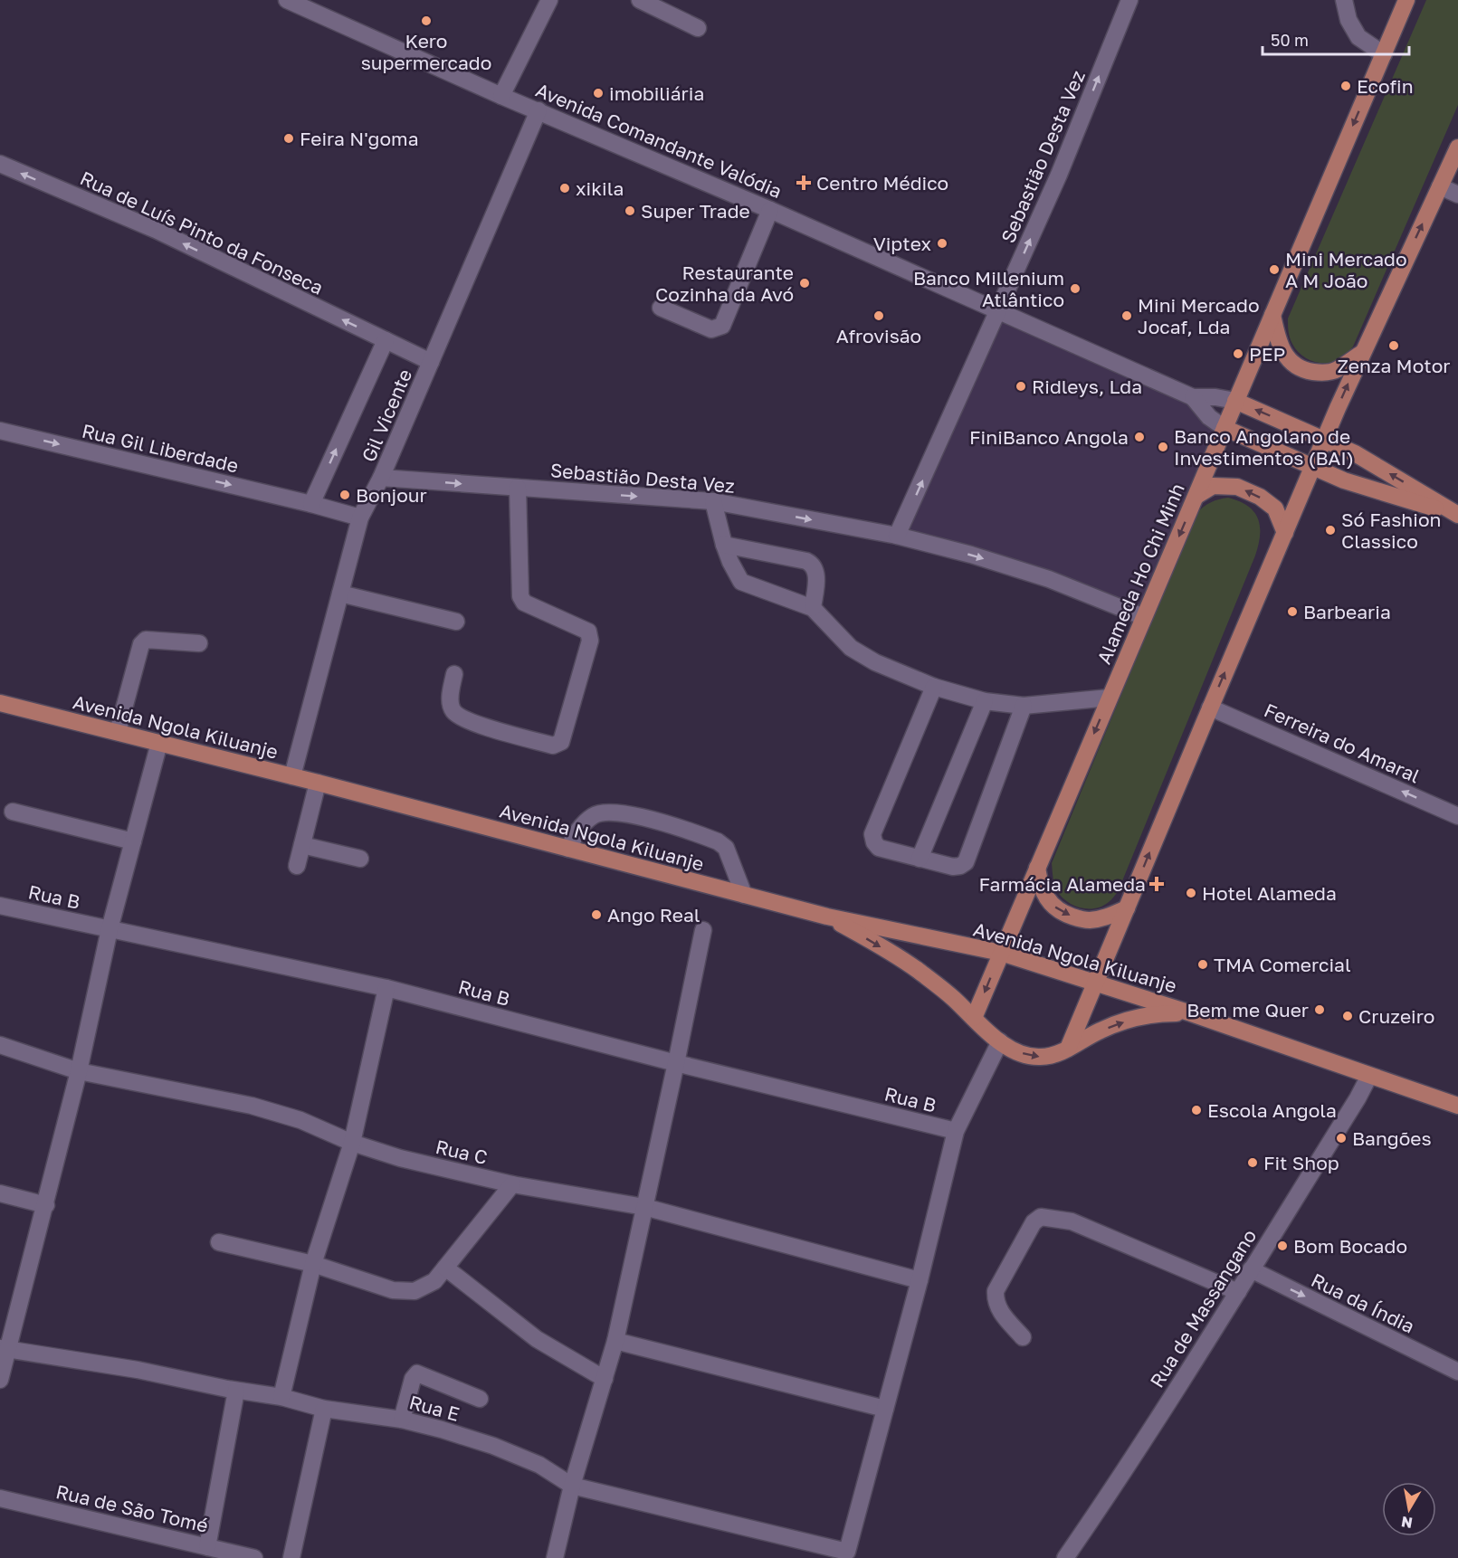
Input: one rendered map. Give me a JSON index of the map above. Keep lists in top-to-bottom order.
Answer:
{
  "streets": {
    "main road": ["Avenida Comandante Valódia", "Alameda Ho Chi Minh", "Avenida Ngola Kiluanje"],
    "street": [
      "Sebastião Desta Vez",
      "Rua de Luís Pinto da Fonseca",
      "Gil Vicente",
      "Rua Gil Liberdade",
      "Ferreira do Amaral",
      "Rua B",
      "Rua C",
      "Rua da Índia",
      "Rua de Massangano",
      "Rua E",
      "Rua de São Tomé"
    ]
  },
  "crossings": [
    ["Avenida Comandante Valódia", "Sebastião Desta Vez"],
    ["Avenida Comandante Valódia", "Gil Vicente"],
    ["Avenida Comandante Valódia", "Alameda Ho Chi Minh"],
    ["Sebastião Desta Vez", "Gil Vicente"],
    ["Sebastião Desta Vez", "Alameda Ho Chi Minh"],
    ["Rua de Luís Pinto da Fonseca", "Gil Vicente"],
    ["Gil Vicente", "Rua Gil Liberdade"],
    ["Gil Vicente", "Avenida Ngola Kiluanje"],
    ["Alameda Ho Chi Minh", "Avenida Ngola Kiluanje"],
    ["Avenida Ngola Kiluanje", "Rua de Massangano"],
    ["Rua da Índia", "Rua de Massangano"]
  ],
  "one_way": [
    "Rua de Luís Pinto da Fonseca",
    "Rua Gil Liberdade",
    "Ferreira do Amaral",
    "Rua da Índia"
  ],
  "places": {
    "other": [
      "Kero supermercado",
      "Ecofin",
      "imobiliária",
      "Feira N'goma",
      "xikila",
      "Super Trade",
      "Viptex",
      "Mini Mercado A M João",
      "Restaurante Cozinha da Avó",
      "Banco Millenium Atlântico",
      "Afrovisão",
      "Mini Mercado Jocaf, Lda",
      "Zenza Motor",
      "PEP",
      "Ridleys, Lda",
      "FiniBanco Angola",
      "Banco Angolano de Investimentos (BAI)",
      "Bonjour",
      "Só Fashion Classico",
      "Barbearia",
      "Hotel Alameda",
      "Ango Real",
      "TMA Comercial",
      "Bem me Quer",
      "Cruzeiro",
      "Escola Angola",
      "Bangões",
      "Fit Shop",
      "Bom Bocado"
    ],
    "health": ["Centro Médico", "Farmácia Alameda"]
  },
  "scale_bar": "50 m",
  "north": "bottom"
}
